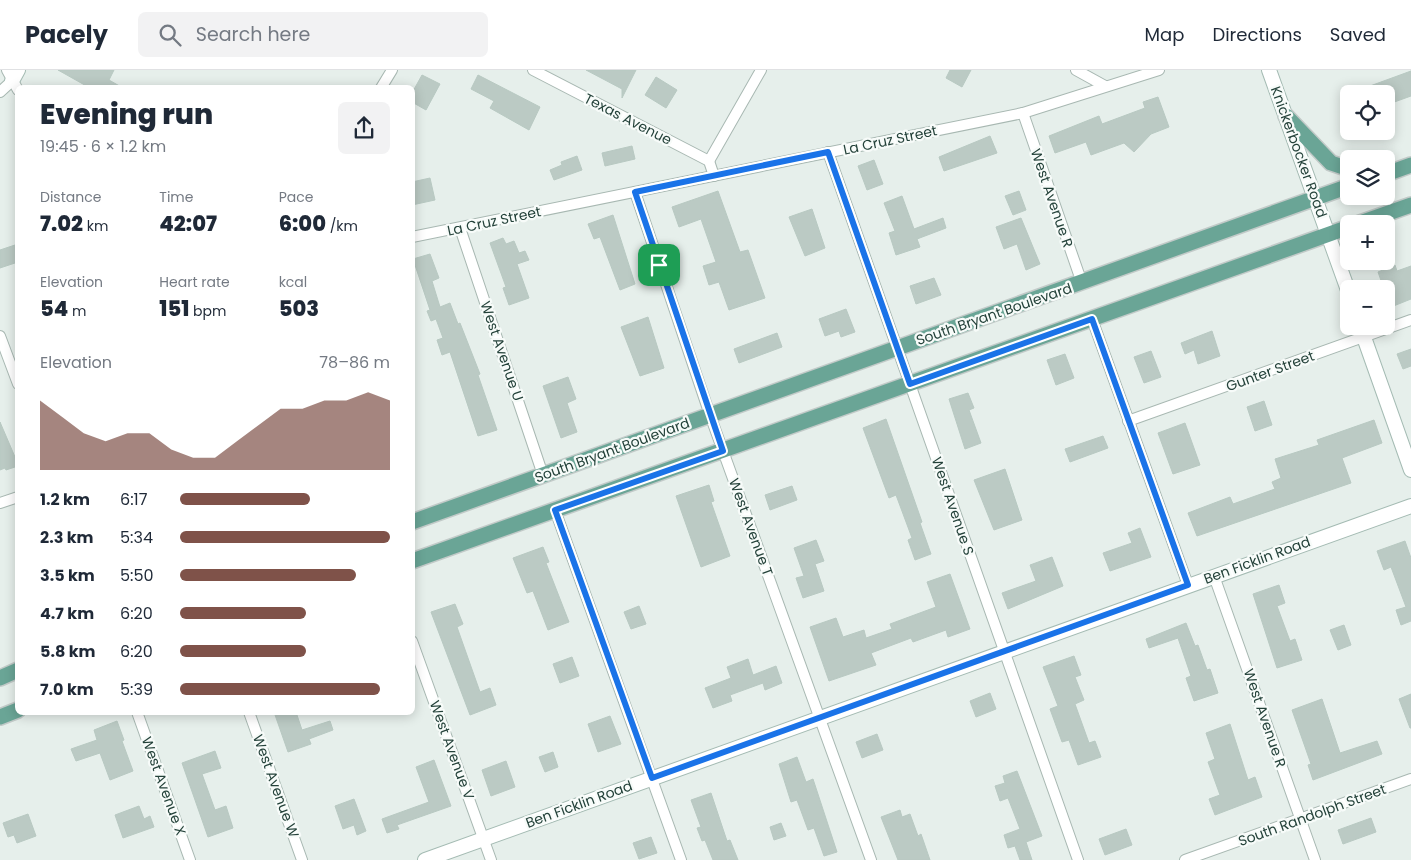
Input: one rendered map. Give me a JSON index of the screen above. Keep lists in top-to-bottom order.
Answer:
{
  "streets": {
    "main road": ["South Bryant Boulevard"],
    "street": [
      "Texas Avenue",
      "La Cruz Street",
      "Knickerbocker Road",
      "West Avenue R",
      "West Avenue U",
      "Gunter Street",
      "West Avenue S",
      "West Avenue T",
      "Ben Ficklin Road",
      "West Avenue V",
      "West Avenue X",
      "West Avenue W",
      "South Randolph Street"
    ]
  },
  "crossings": [
    ["La Cruz Street", "West Avenue R"],
    ["La Cruz Street", "West Avenue U"],
    ["La Cruz Street", "West Avenue S"],
    ["La Cruz Street", "West Avenue T"],
    ["Knickerbocker Road", "South Bryant Boulevard"],
    ["West Avenue R", "South Bryant Boulevard"],
    ["West Avenue R", "Ben Ficklin Road"],
    ["West Avenue R", "South Randolph Street"],
    ["South Bryant Boulevard", "West Avenue U"],
    ["South Bryant Boulevard", "West Avenue S"],
    ["South Bryant Boulevard", "West Avenue T"],
    ["West Avenue S", "Ben Ficklin Road"],
    ["West Avenue T", "Ben Ficklin Road"],
    ["Ben Ficklin Road", "West Avenue V"]
  ],
  "page": {
    "header": "Pacely",
    "search": "Search here",
    "nav": ["Map", "Directions", "Saved"],
    "map_buttons": ["+", "−"],
    "heading": ["Evening run", "19:45 · 6 × 1.2 km"],
    "stats": [
      ["Distance", "7.02 km"],
      ["Time", "42:07"],
      ["Pace", "6:00 /km"],
      ["Elevation", "54 m"],
      ["Heart rate", "151 bpm"],
      ["kcal", "503"]
    ],
    "chart": ["Elevation", "78–86 m"],
    "list": [
      {
        "name": "1.2 km",
        "note": "6:17"
      },
      {
        "name": "2.3 km",
        "note": "5:34"
      },
      {
        "name": "3.5 km",
        "note": "5:50"
      },
      {
        "name": "4.7 km",
        "note": "6:20"
      },
      {
        "name": "5.8 km",
        "note": "6:20"
      },
      {
        "name": "7.0 km",
        "note": "5:39"
      }
    ]
  }
}
